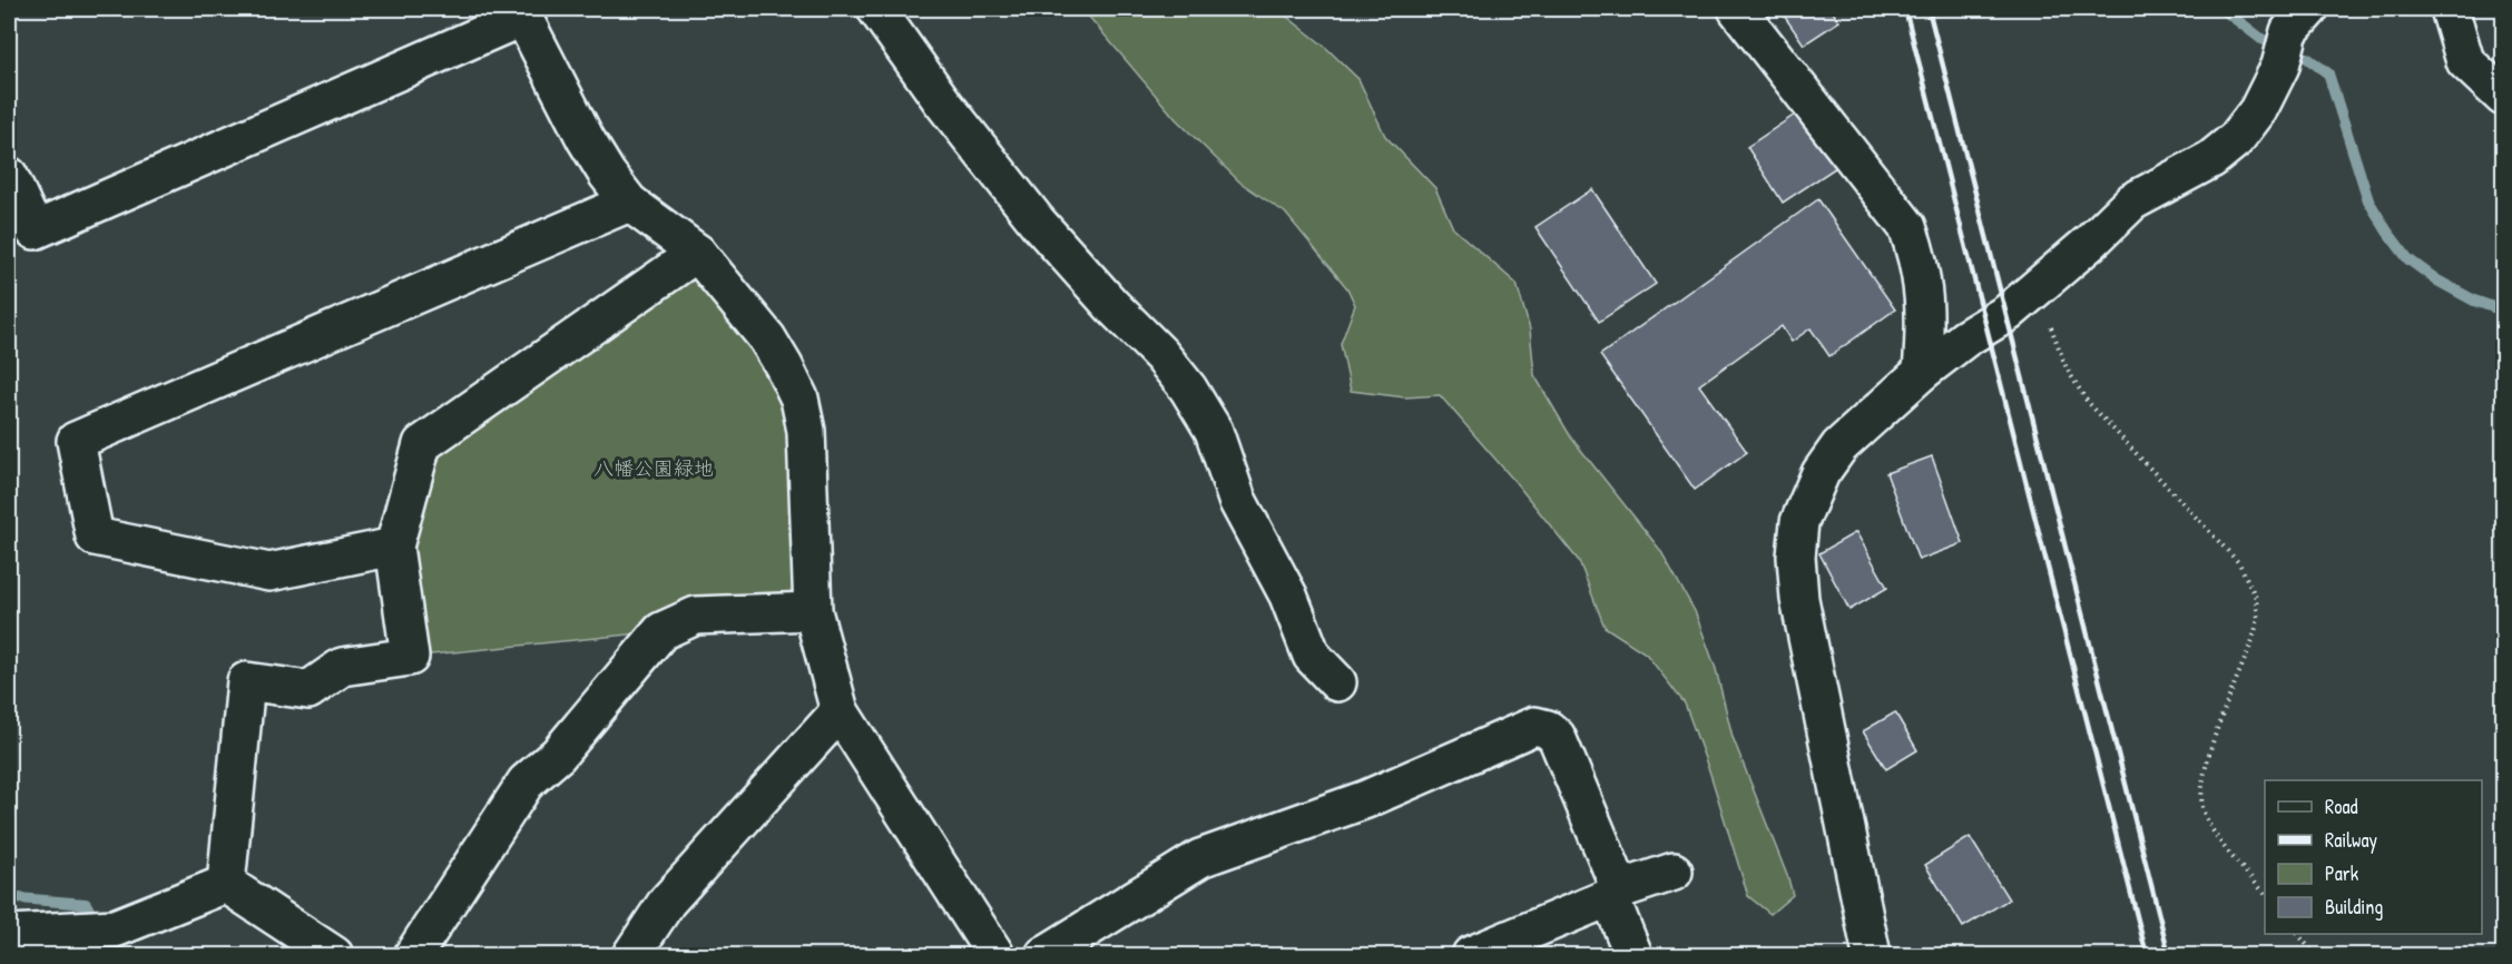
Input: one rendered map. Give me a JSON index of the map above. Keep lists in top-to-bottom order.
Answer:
{
  "parks": ["八幡公園緑地"],
  "legend": [
    "Road",
    "Railway",
    "Park",
    "Building"
  ]
}
